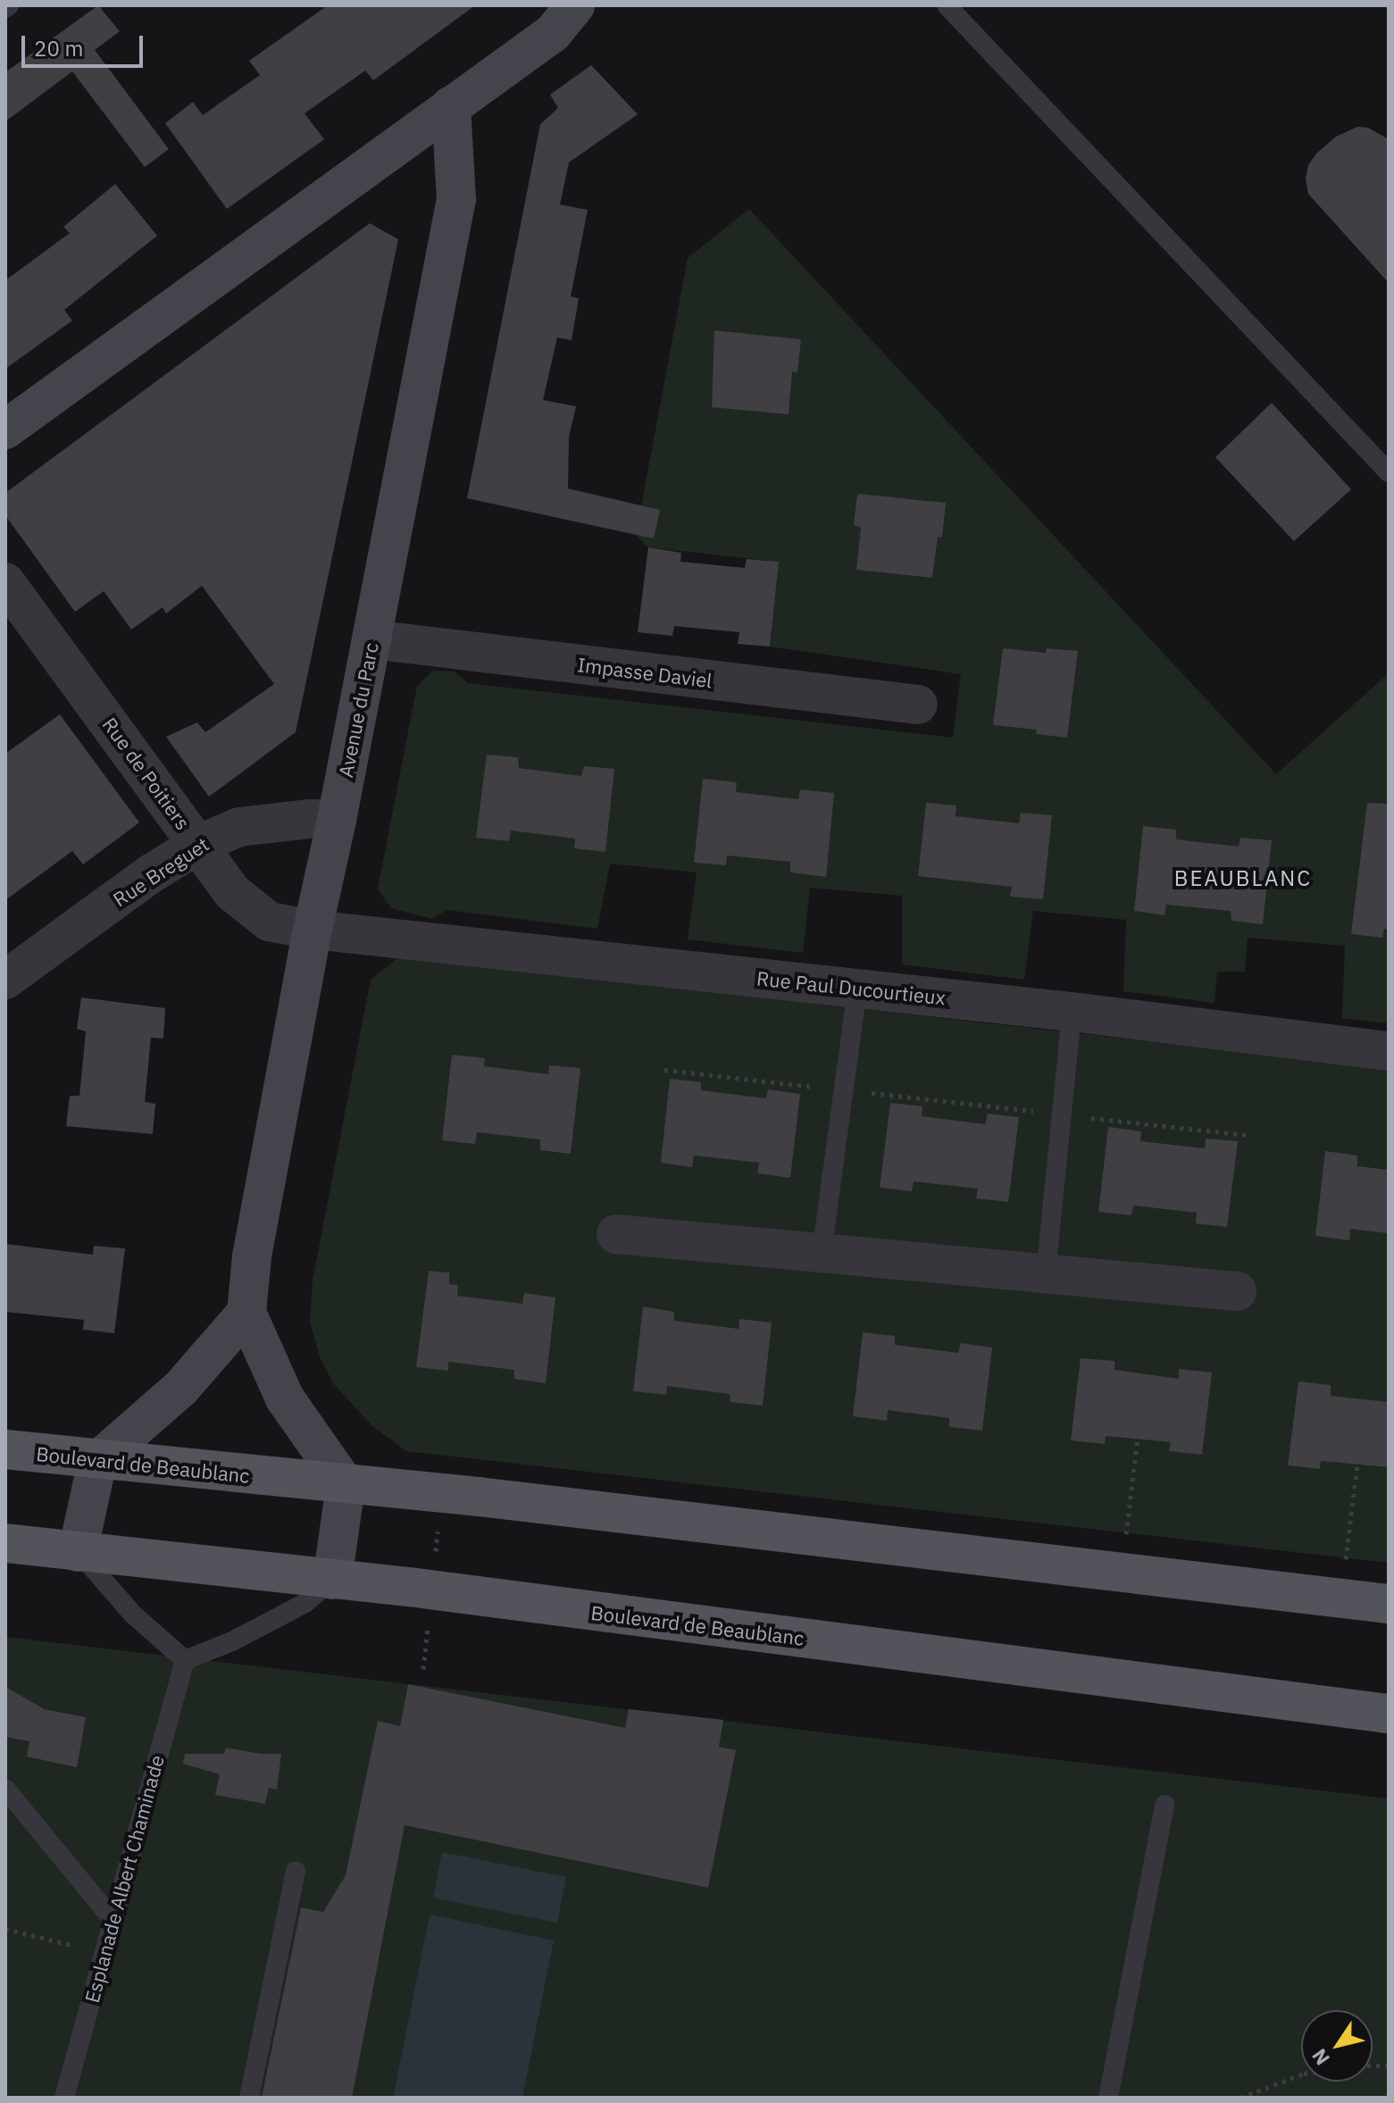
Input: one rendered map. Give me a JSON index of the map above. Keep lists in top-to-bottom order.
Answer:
{
  "streets": {
    "main road": ["Avenue du Parc", "Boulevard de Beaublanc"],
    "street": [
      "Impasse Daviel",
      "Rue de Poitiers",
      "Rue Breguet",
      "Rue Paul Ducourtieux"
    ],
    "lane": ["Esplanade Albert Chaminade"]
  },
  "crossings": [
    ["Impasse Daviel", "Avenue du Parc"],
    ["Avenue du Parc", "Rue de Poitiers"],
    ["Avenue du Parc", "Rue Breguet"],
    ["Avenue du Parc", "Rue Paul Ducourtieux"],
    ["Avenue du Parc", "Boulevard de Beaublanc"],
    ["Rue de Poitiers", "Rue Breguet"],
    ["Rue de Poitiers", "Rue Paul Ducourtieux"]
  ],
  "districts": ["BEAUBLANC"],
  "scale_bar": "20 m",
  "north": "bottom left"
}
